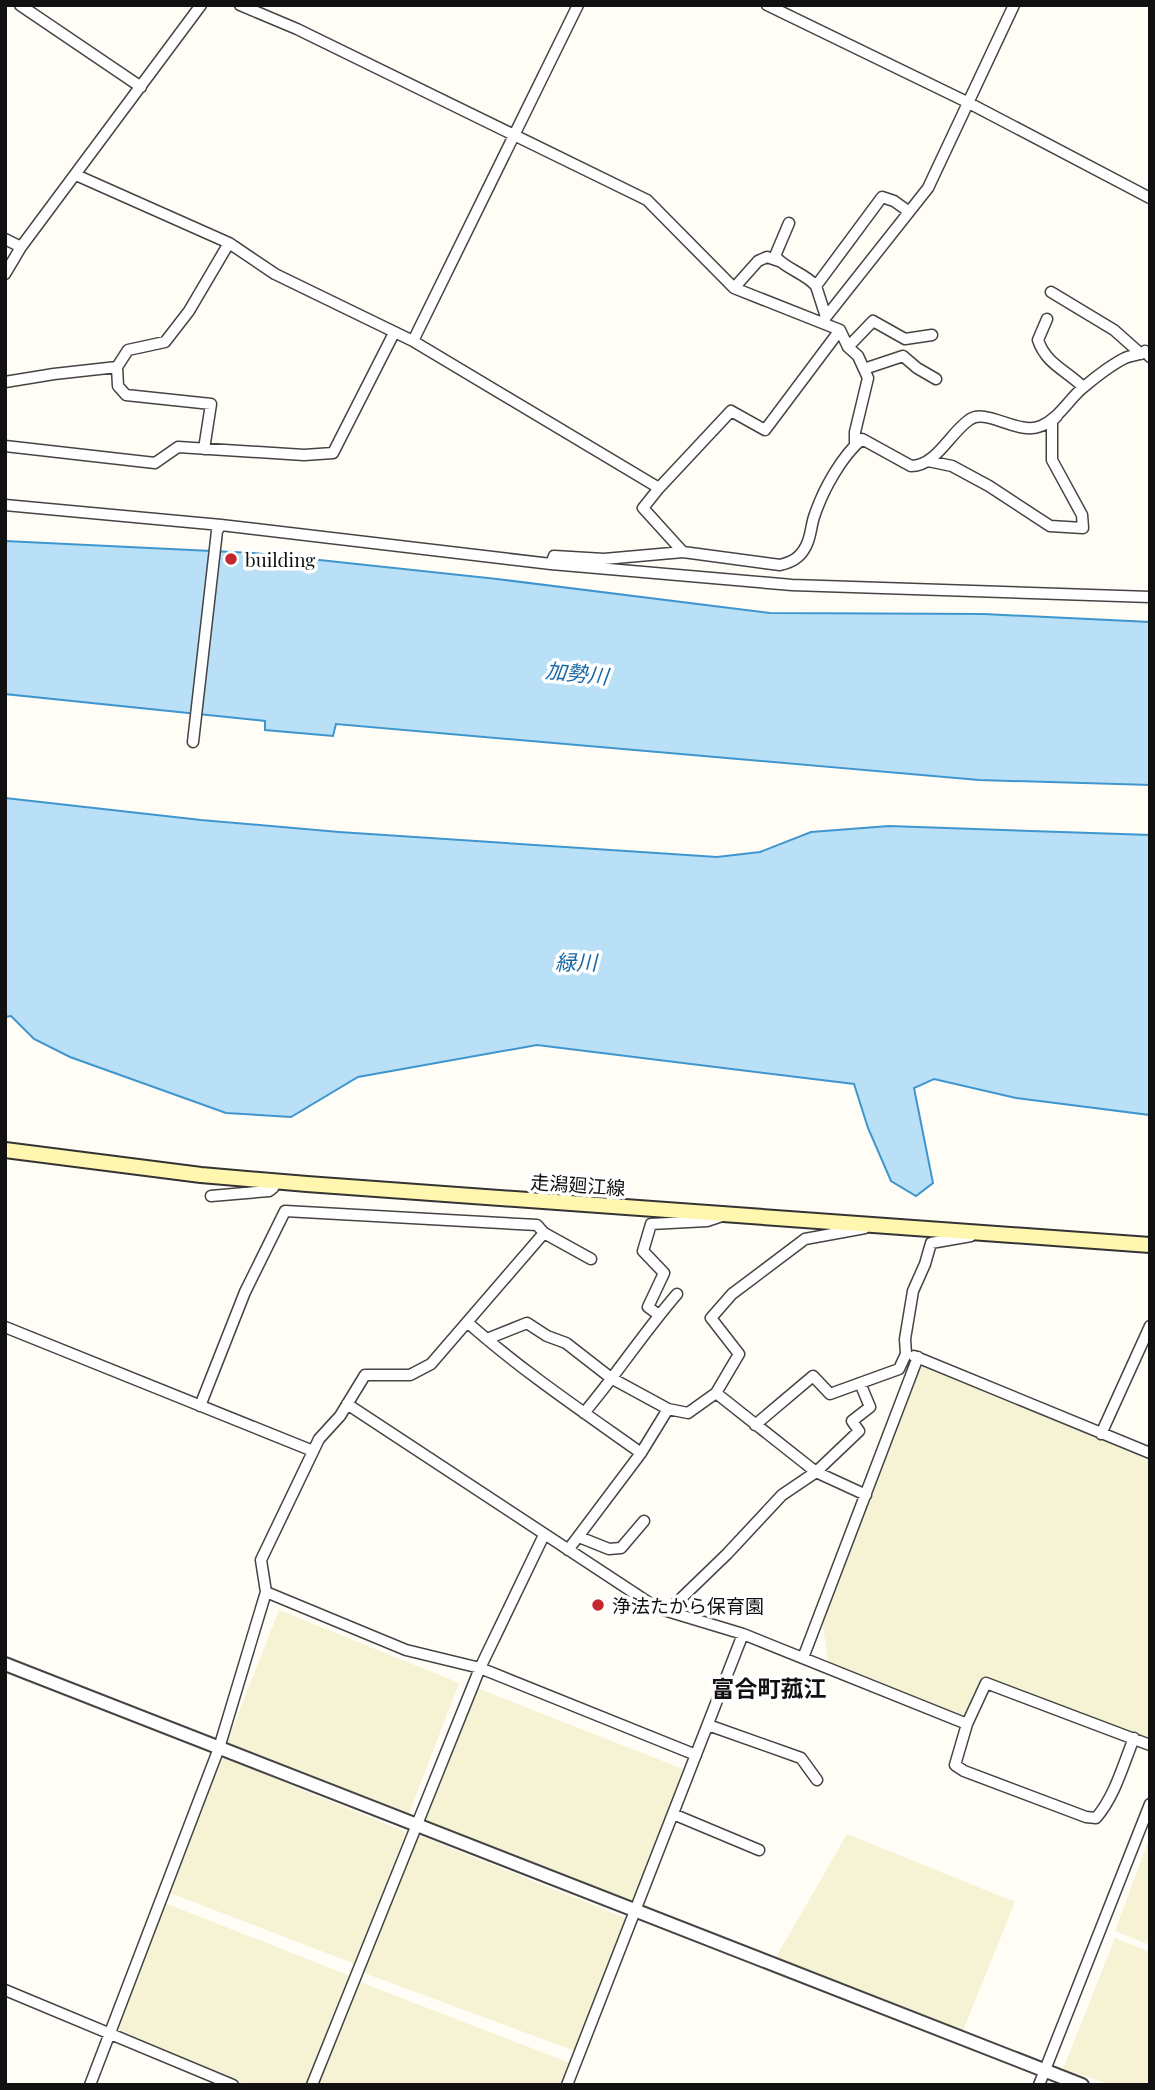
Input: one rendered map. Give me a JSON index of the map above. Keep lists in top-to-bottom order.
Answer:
{
  "streets": {
    "main road": ["走潟廻江線"]
  },
  "districts": ["富合町菰江"],
  "water": ["加勢川", "緑川"],
  "places": ["building", "浄法たから保育園"]
}
